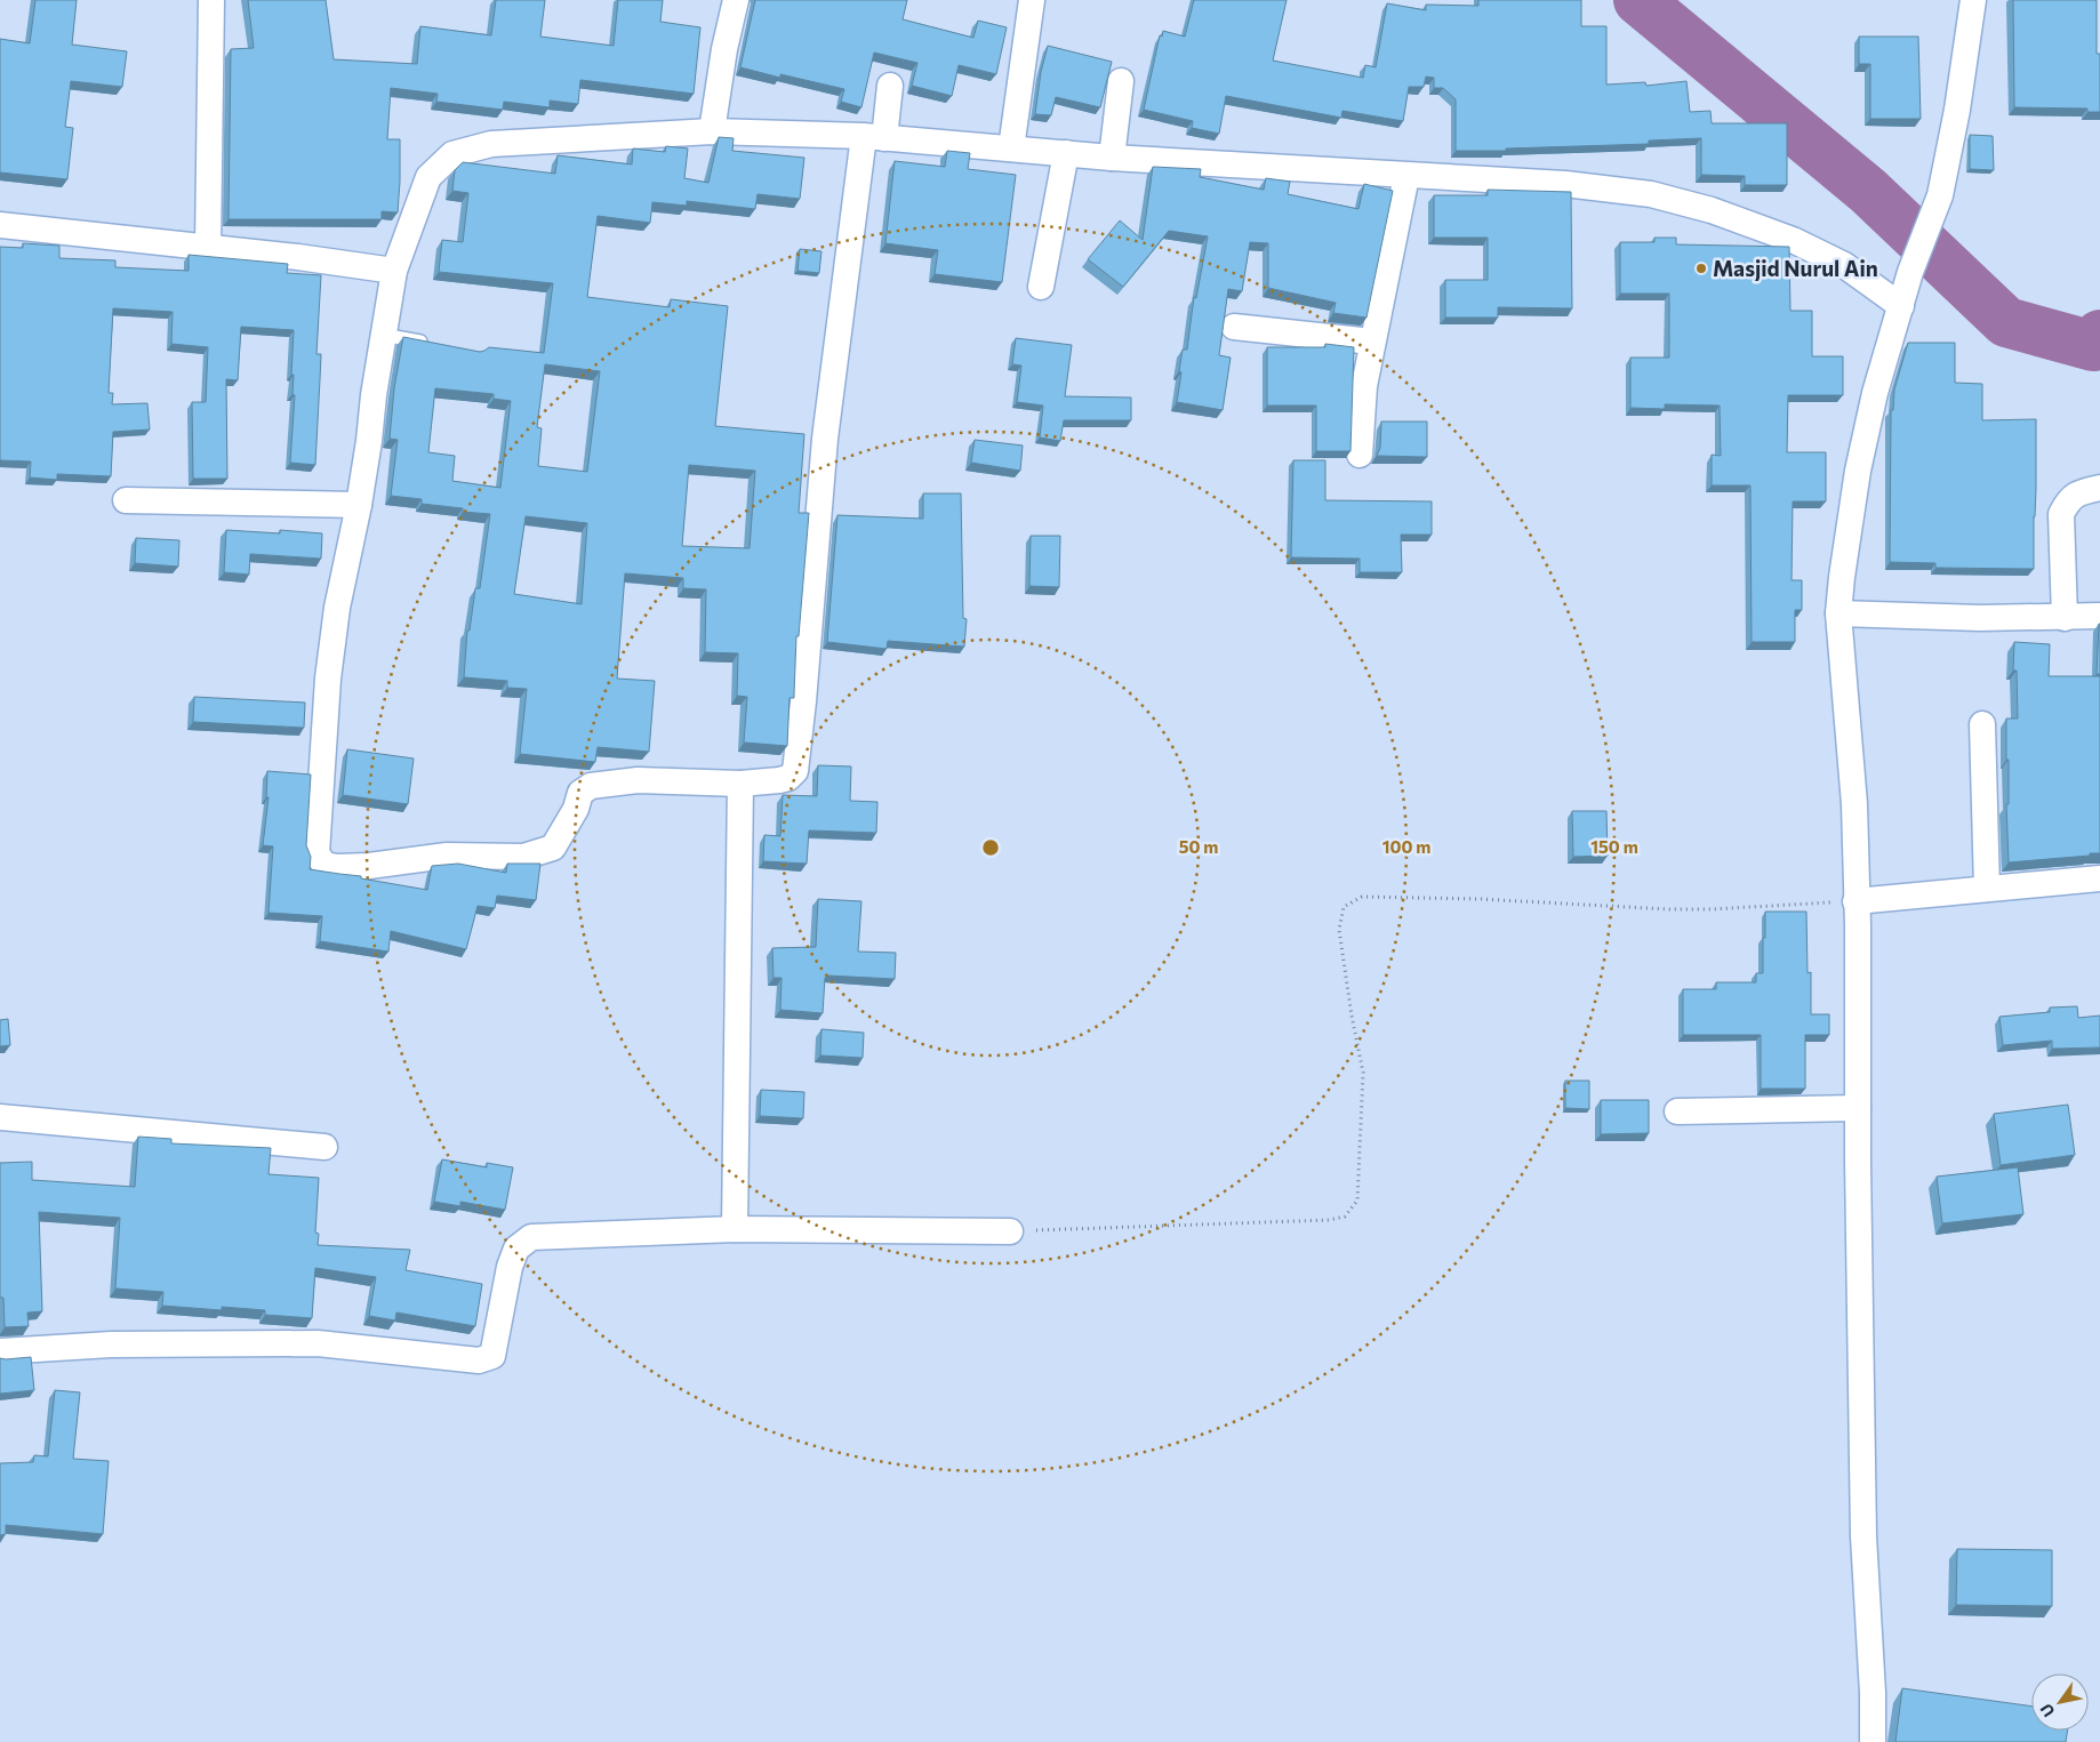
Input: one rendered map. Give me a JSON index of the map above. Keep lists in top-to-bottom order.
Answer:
{
  "places": ["Masjid Nurul Ain"],
  "north": "bottom left",
  "rings": ["50 m", "100 m", "150 m"]
}
